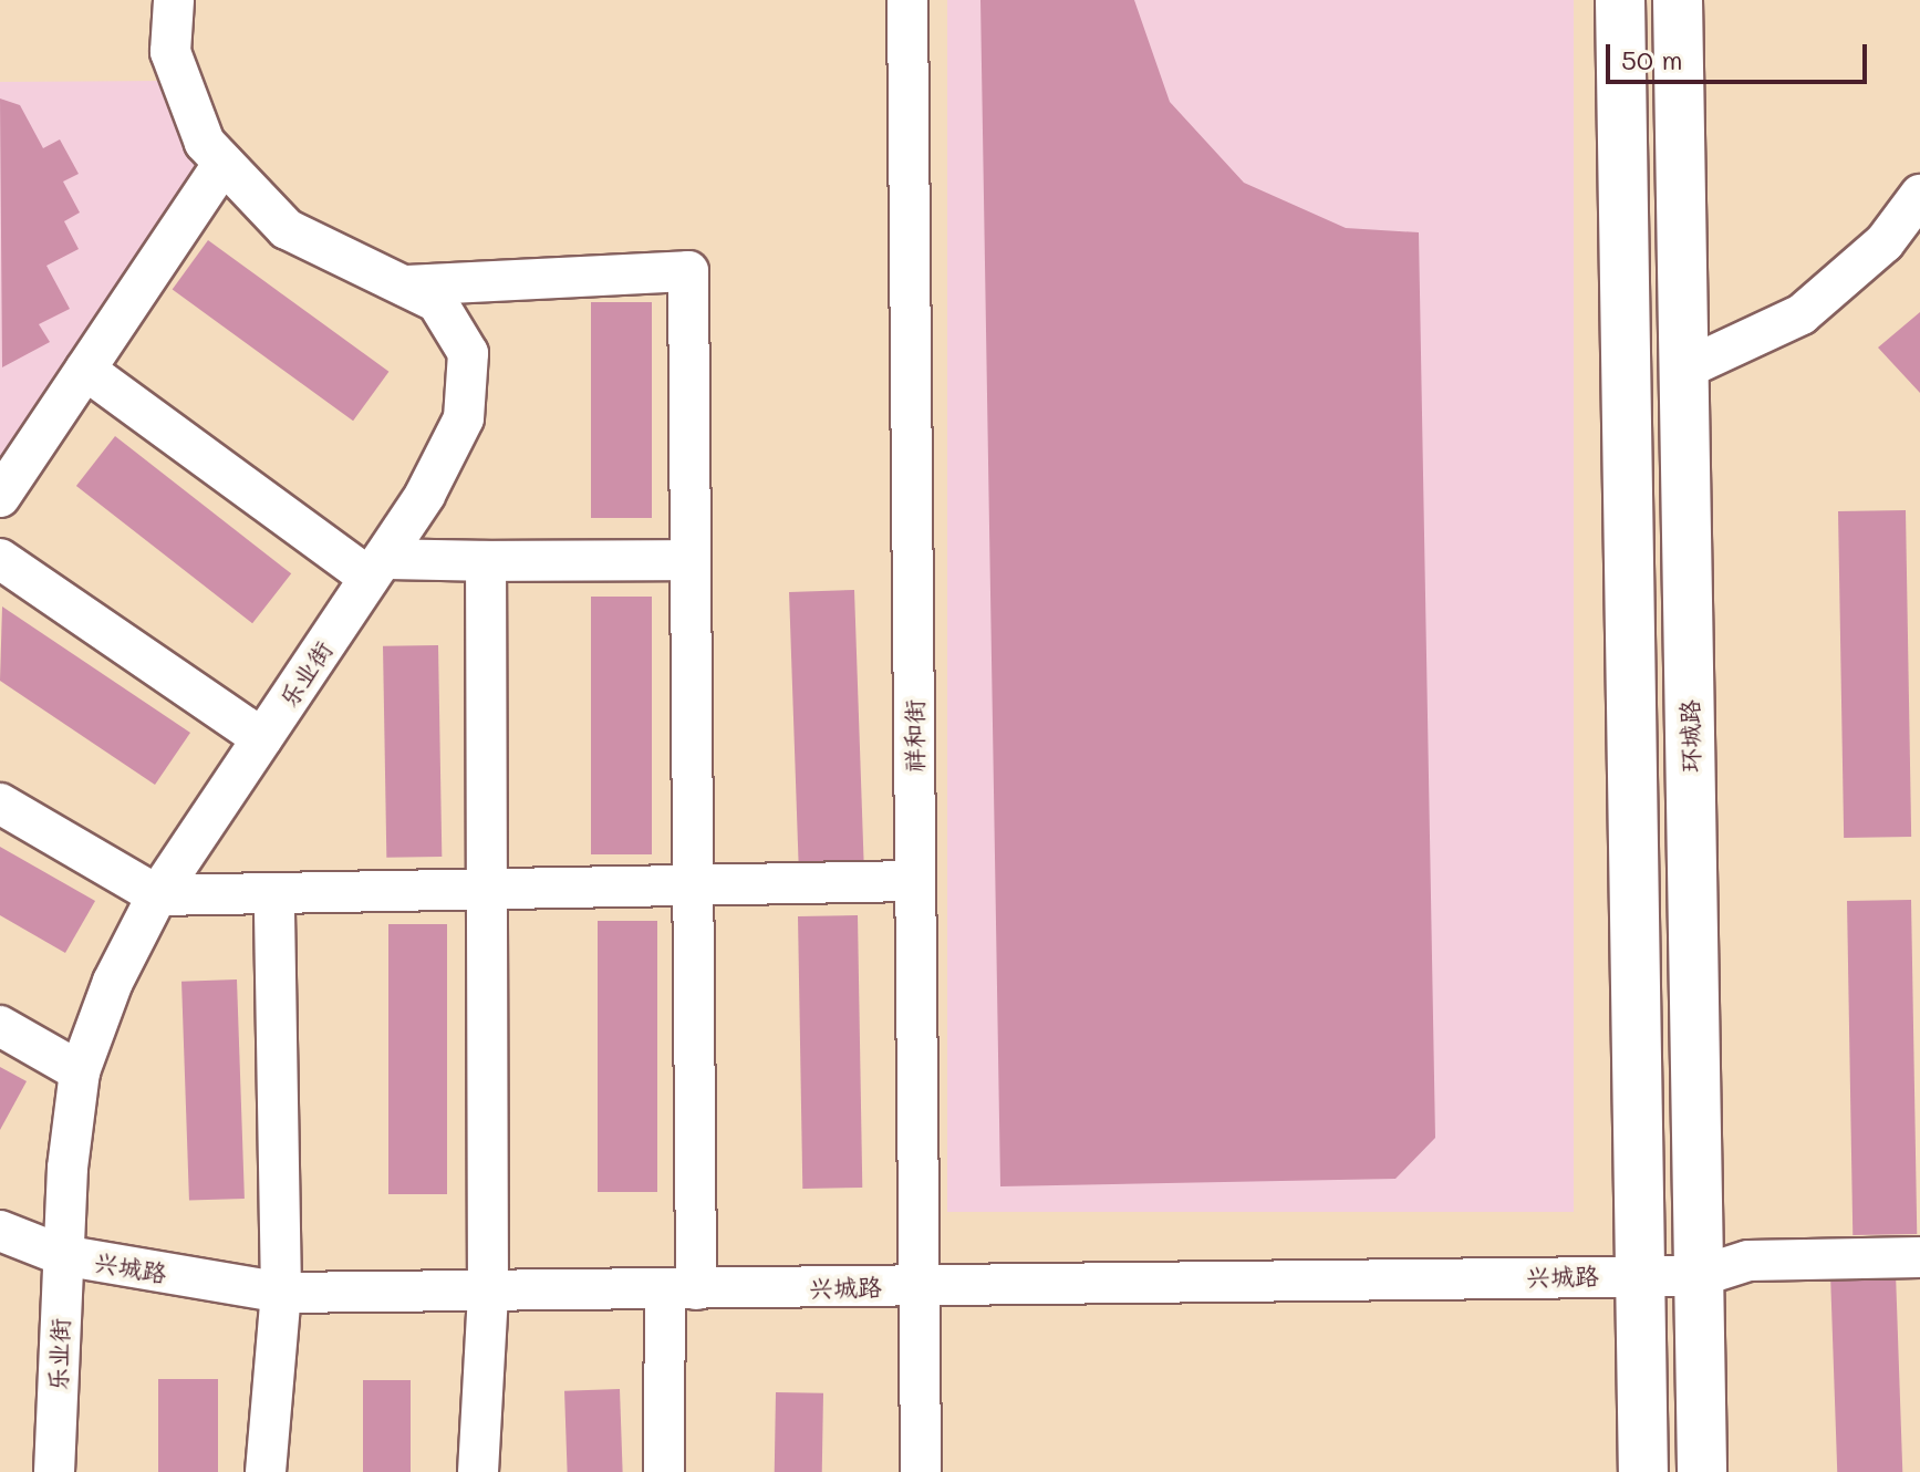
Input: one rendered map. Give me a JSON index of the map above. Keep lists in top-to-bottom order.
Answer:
{
  "streets": {
    "main road": ["环城路"],
    "street": ["乐业街", "祥和街", "兴城路"]
  },
  "crossings": [
    ["乐业街", "兴城路"],
    ["祥和街", "兴城路"],
    ["环城路", "兴城路"]
  ],
  "scale_bar": "50 m"
}
